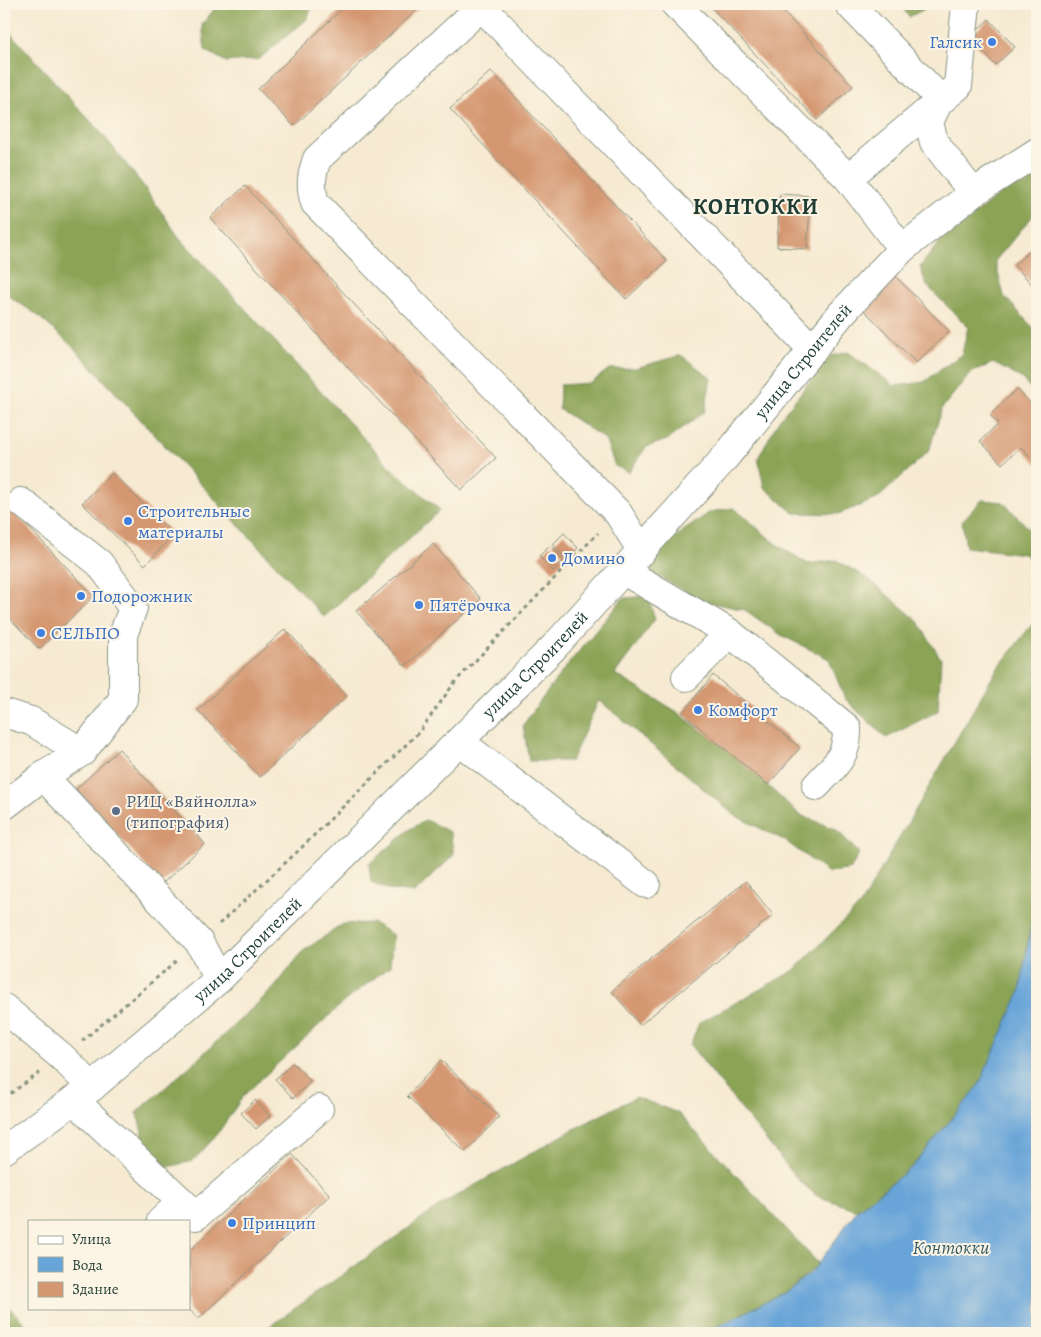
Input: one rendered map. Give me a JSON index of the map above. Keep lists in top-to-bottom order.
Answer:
{
  "streets": {
    "street": ["улица Строителей"]
  },
  "districts": ["КОНТОККИ"],
  "water": ["Контокки"],
  "places": [
    "Галсик",
    "Строительные материалы",
    "Домино",
    "Подорожник",
    "Пятёрочка",
    "СЕЛЬПО",
    "Комфорт",
    "РИЦ «Вяйнолла» (типография)",
    "Принцип"
  ],
  "legend": ["Улица", "Вода", "Здание"]
}
